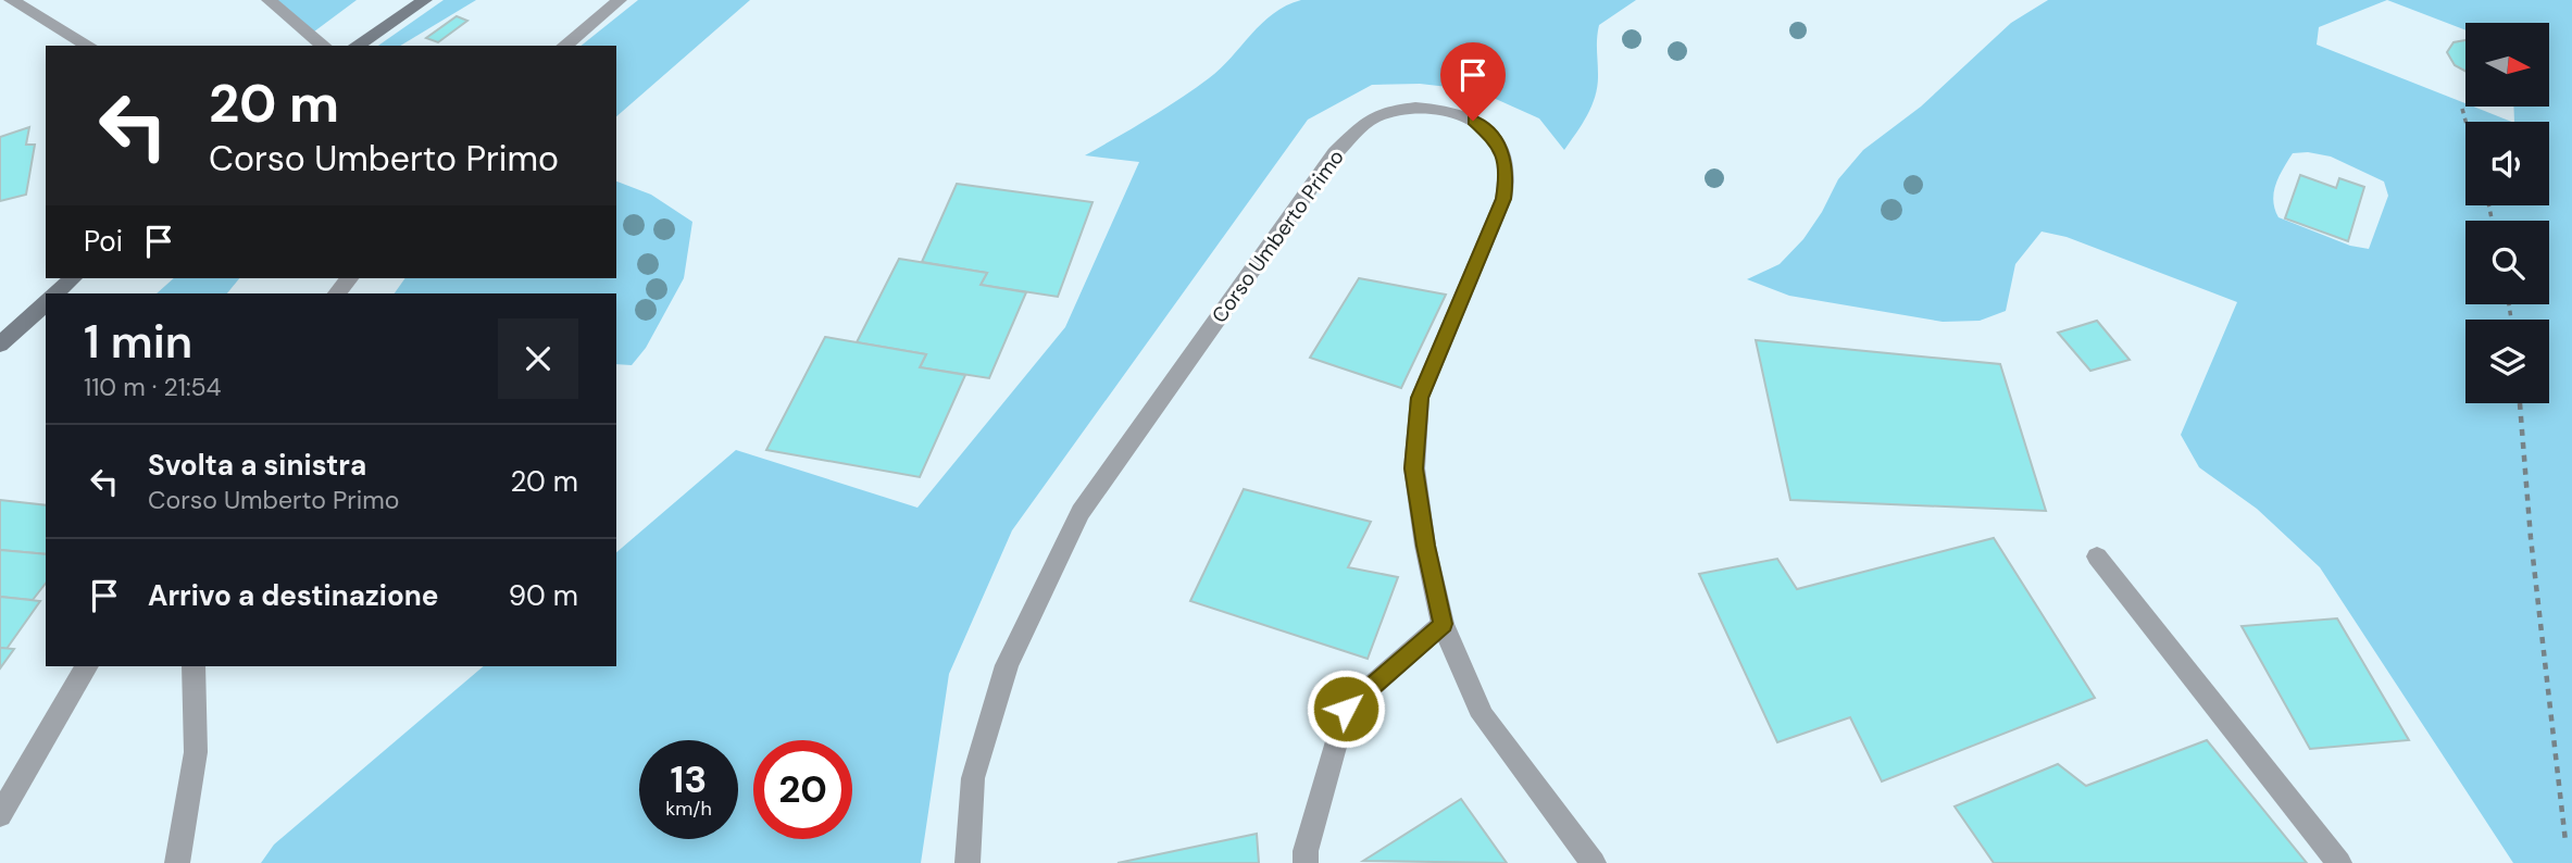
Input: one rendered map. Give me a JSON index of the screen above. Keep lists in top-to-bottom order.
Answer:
{
  "streets": {
    "street": ["Corso Umberto Primo"]
  },
  "north": "right",
  "page": {
    "turn": ["20 m", "Corso Umberto Primo"],
    "then": "Poi",
    "heading": ["1 min", "110 m · 21:54"],
    "list": [
      {
        "name": "Svolta a sinistra",
        "note": "Corso Umberto Primo",
        "value": "20 m"
      },
      {
        "name": "Arrivo a destinazione",
        "value": "90 m"
      }
    ],
    "speed": "13 km/h",
    "limit": "20"
  }
}
